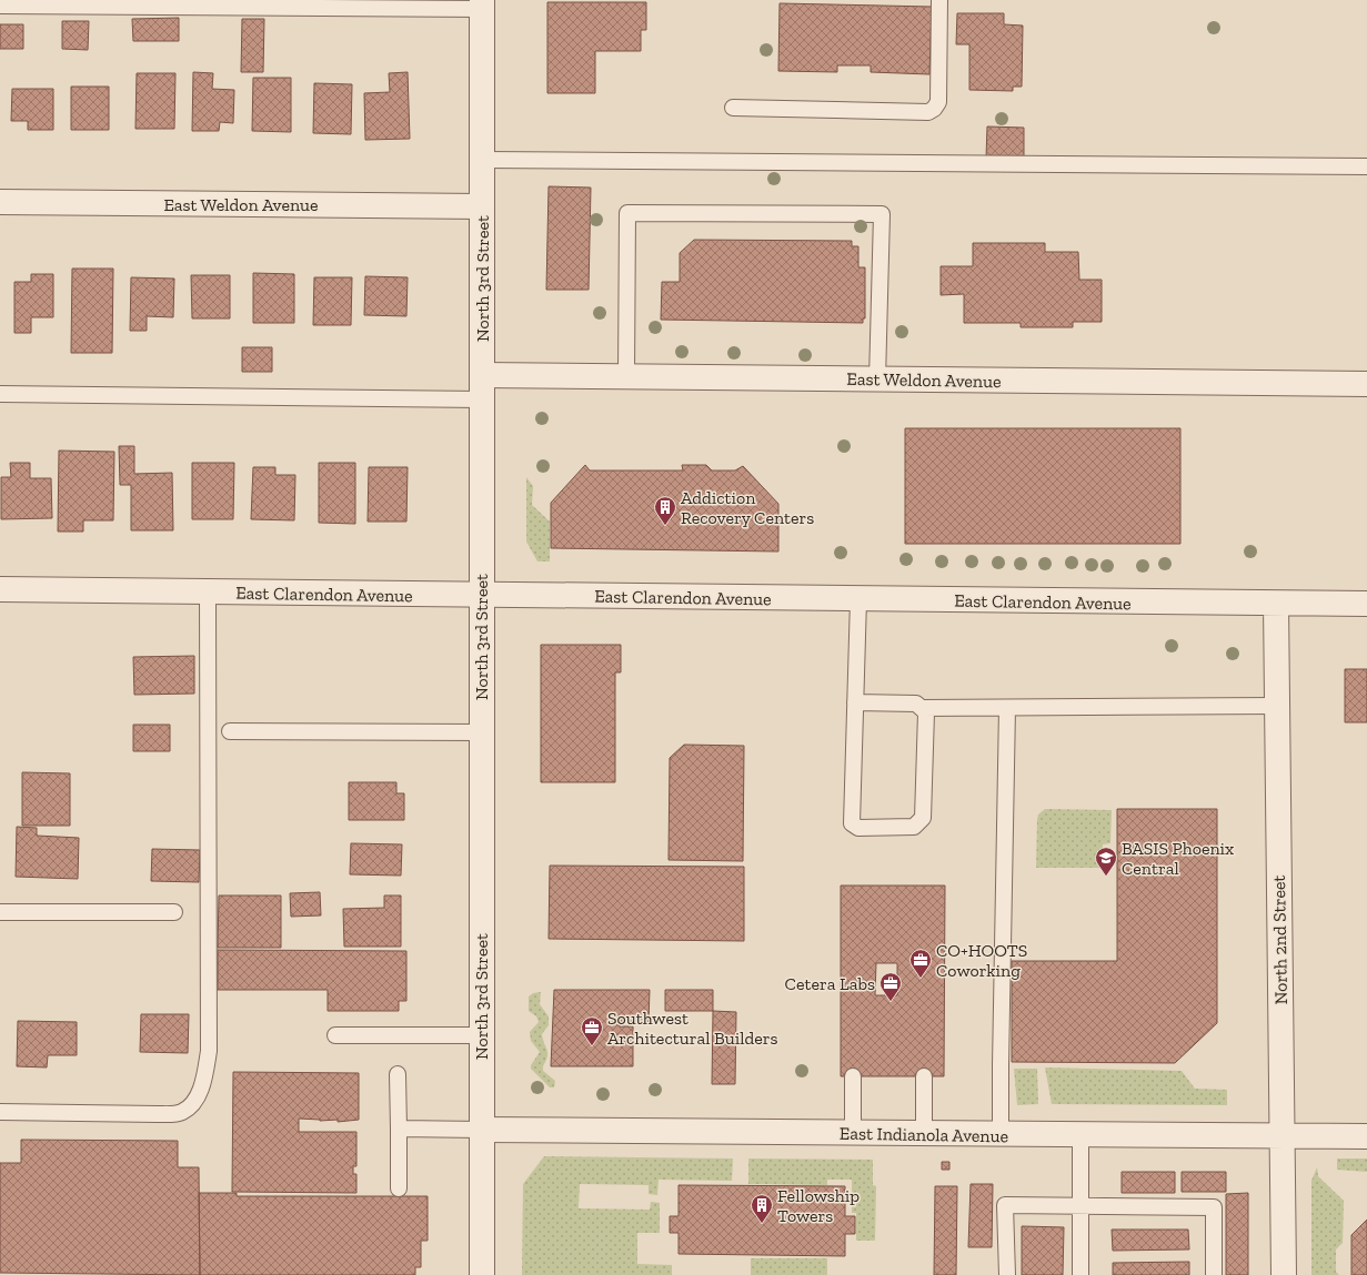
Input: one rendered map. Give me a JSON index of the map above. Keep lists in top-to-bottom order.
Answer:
{
  "streets": {
    "street": [
      "East Weldon Avenue",
      "North 3rd Street",
      "East Clarendon Avenue",
      "North 2nd Street",
      "East Indianola Avenue"
    ]
  },
  "crossings": [
    ["East Weldon Avenue", "North 3rd Street"],
    ["North 3rd Street", "East Clarendon Avenue"],
    ["North 3rd Street", "East Indianola Avenue"],
    ["East Clarendon Avenue", "North 2nd Street"],
    ["North 2nd Street", "East Indianola Avenue"]
  ],
  "places": {
    "building": ["Addiction Recovery Centers", "Fellowship Towers"],
    "school or university": ["BASIS Phoenix Central"],
    "office": ["CO+HOOTS Coworking", "Cetera Labs", "Southwest Architectural Builders"]
  }
}
